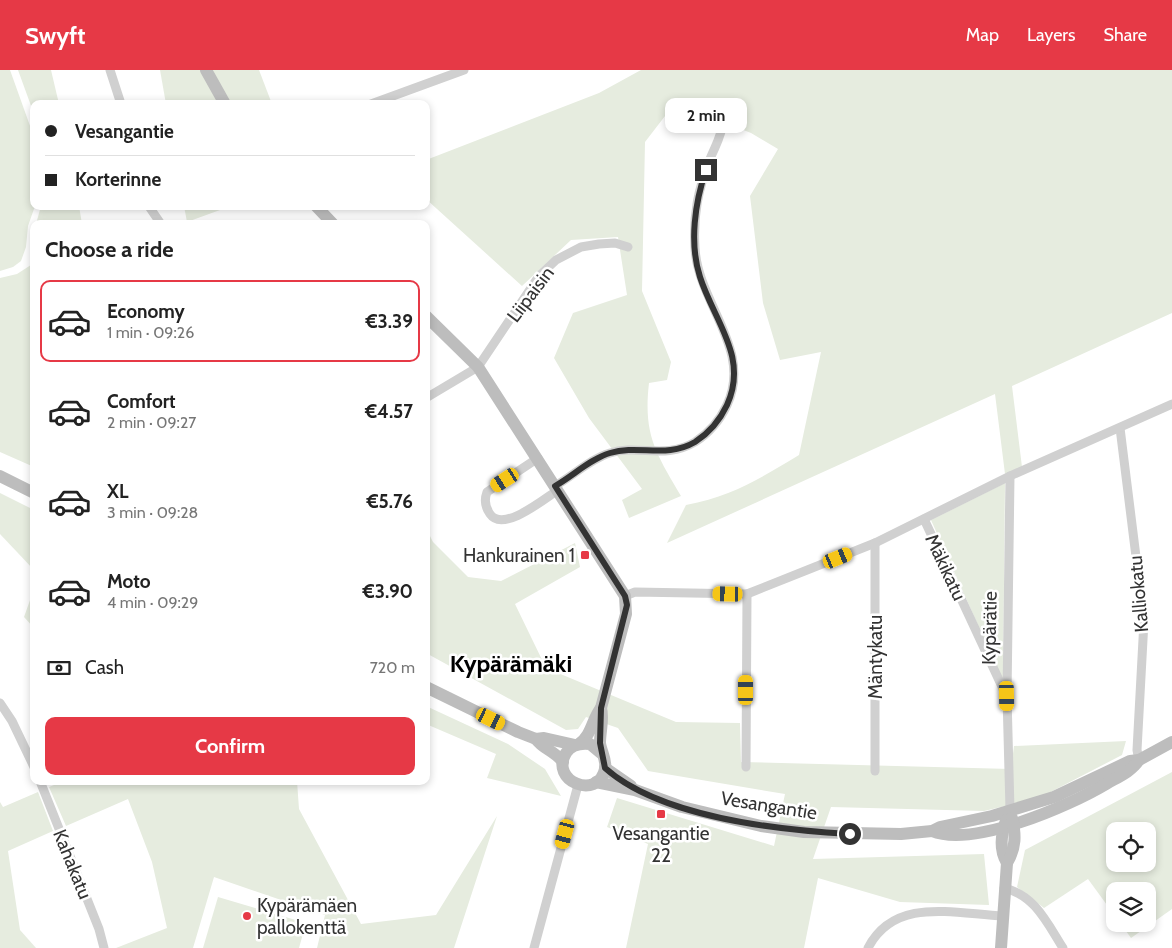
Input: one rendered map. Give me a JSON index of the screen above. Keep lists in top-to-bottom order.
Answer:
{
  "streets": {
    "street": [
      "Liipaisin",
      "Mäkikatu",
      "Kalliokatu",
      "Kypärätie",
      "Mäntykatu",
      "Vesangantie",
      "Kahakatu"
    ]
  },
  "crossings": [
    ["Mäkikatu", "Kypärätie"],
    ["Kalliokatu", "Vesangantie"],
    ["Kypärätie", "Vesangantie"]
  ],
  "districts": ["Kypärämäki"],
  "places": {
    "transit": ["Hankurainen 1", "Vesangantie 22"],
    "other": ["Kypärämäen pallokenttä"]
  },
  "page": {
    "header": "Swyft",
    "nav": ["Map", "Layers", "Share"],
    "bubble": "2 min",
    "banner": ["Vesangantie", "Korterinne"],
    "heading": "Choose a ride",
    "list": [
      {
        "name": "Economy",
        "note": "1 min · 09:26",
        "value": "€3.39"
      },
      {
        "name": "Comfort",
        "note": "2 min · 09:27",
        "value": "€4.57"
      },
      {
        "name": "XL",
        "note": "3 min · 09:28",
        "value": "€5.76"
      },
      {
        "name": "Moto",
        "note": "4 min · 09:29",
        "value": "€3.90"
      }
    ],
    "pay": ["Cash", "720 m"],
    "buttons": "Confirm"
  }
}
